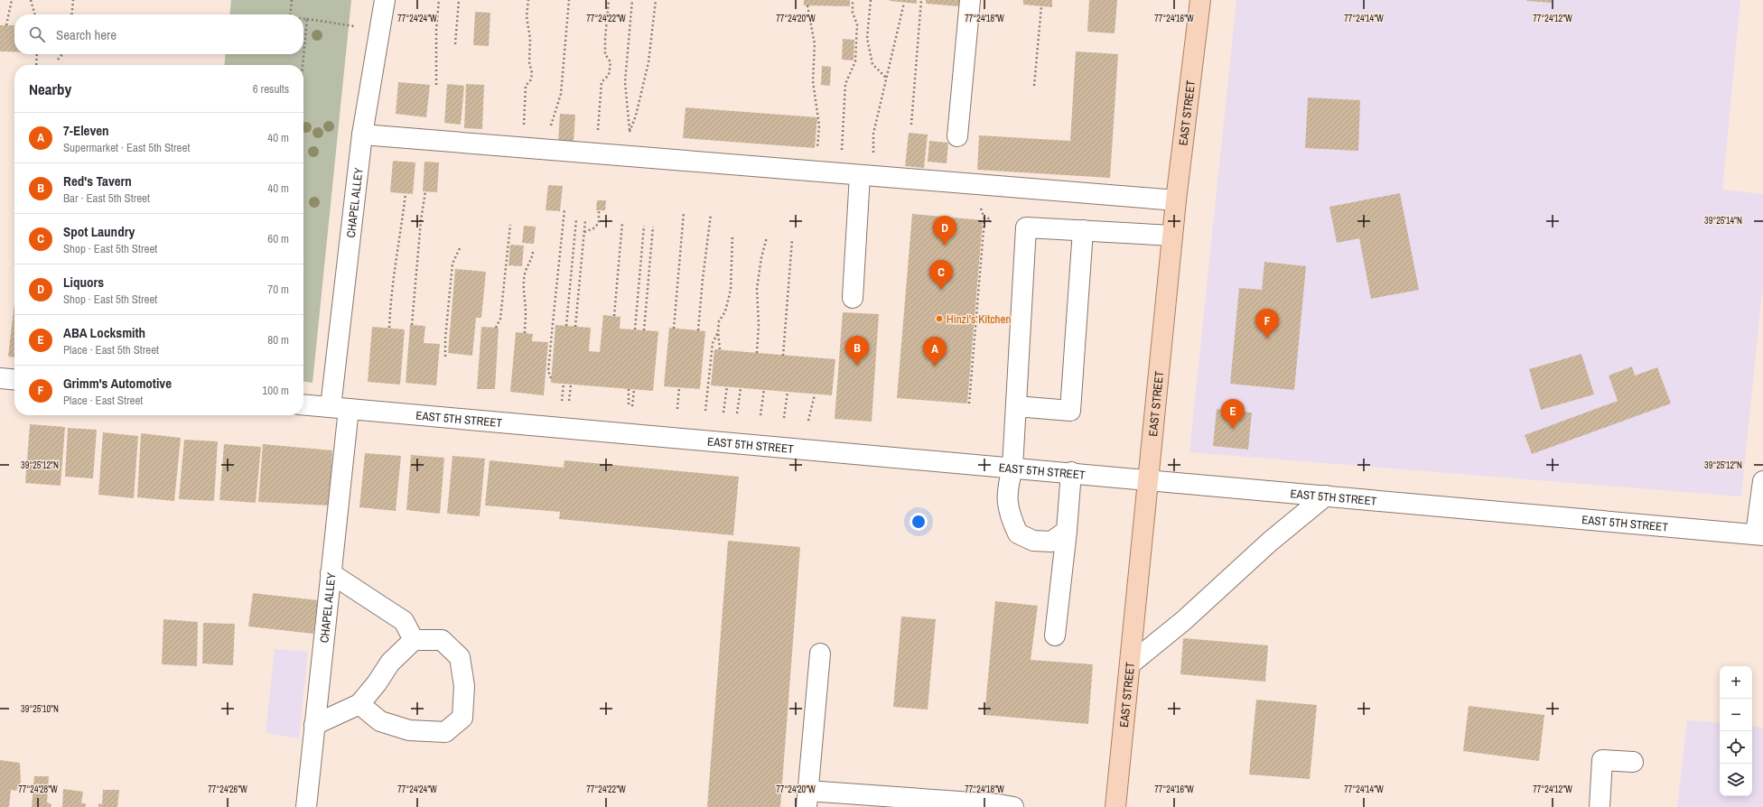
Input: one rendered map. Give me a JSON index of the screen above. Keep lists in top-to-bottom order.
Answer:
{
  "streets": {
    "main road": ["EAST STREET"],
    "street": ["CHAPEL ALLEY", "EAST 5TH STREET"]
  },
  "crossings": [
    ["EAST STREET", "EAST 5TH STREET"],
    ["CHAPEL ALLEY", "EAST 5TH STREET"]
  ],
  "places": ["Hinzi's Kitchen"],
  "page": {
    "search": "Search here",
    "heading": ["Nearby", "6 results"],
    "list": [
      {
        "mark": "A",
        "name": "7-Eleven",
        "note": "Supermarket · East 5th Street",
        "value": "40 m"
      },
      {
        "mark": "B",
        "name": "Red's Tavern",
        "note": "Bar · East 5th Street",
        "value": "40 m"
      },
      {
        "mark": "C",
        "name": "Spot Laundry",
        "note": "Shop · East 5th Street",
        "value": "60 m"
      },
      {
        "mark": "D",
        "name": "Liquors",
        "note": "Shop · East 5th Street",
        "value": "70 m"
      },
      {
        "mark": "E",
        "name": "ABA Locksmith",
        "note": "Place · East 5th Street",
        "value": "80 m"
      },
      {
        "mark": "F",
        "name": "Grimm's Automotive",
        "note": "Place · East Street",
        "value": "100 m"
      }
    ],
    "pins": [
      "D",
      "C",
      "F",
      "B",
      "A",
      "E"
    ],
    "map_buttons": ["+", "−"]
  },
  "coordinates": [
    "77°24'24\"W",
    "77°24'22\"W",
    "77°24'20\"W",
    "77°24'18\"W",
    "77°24'16\"W",
    "77°24'14\"W",
    "77°24'12\"W",
    "39°25'14\"N",
    "39°25'12\"N",
    "39°25'10\"N",
    "77°24'28\"W",
    "77°24'26\"W"
  ]
}
